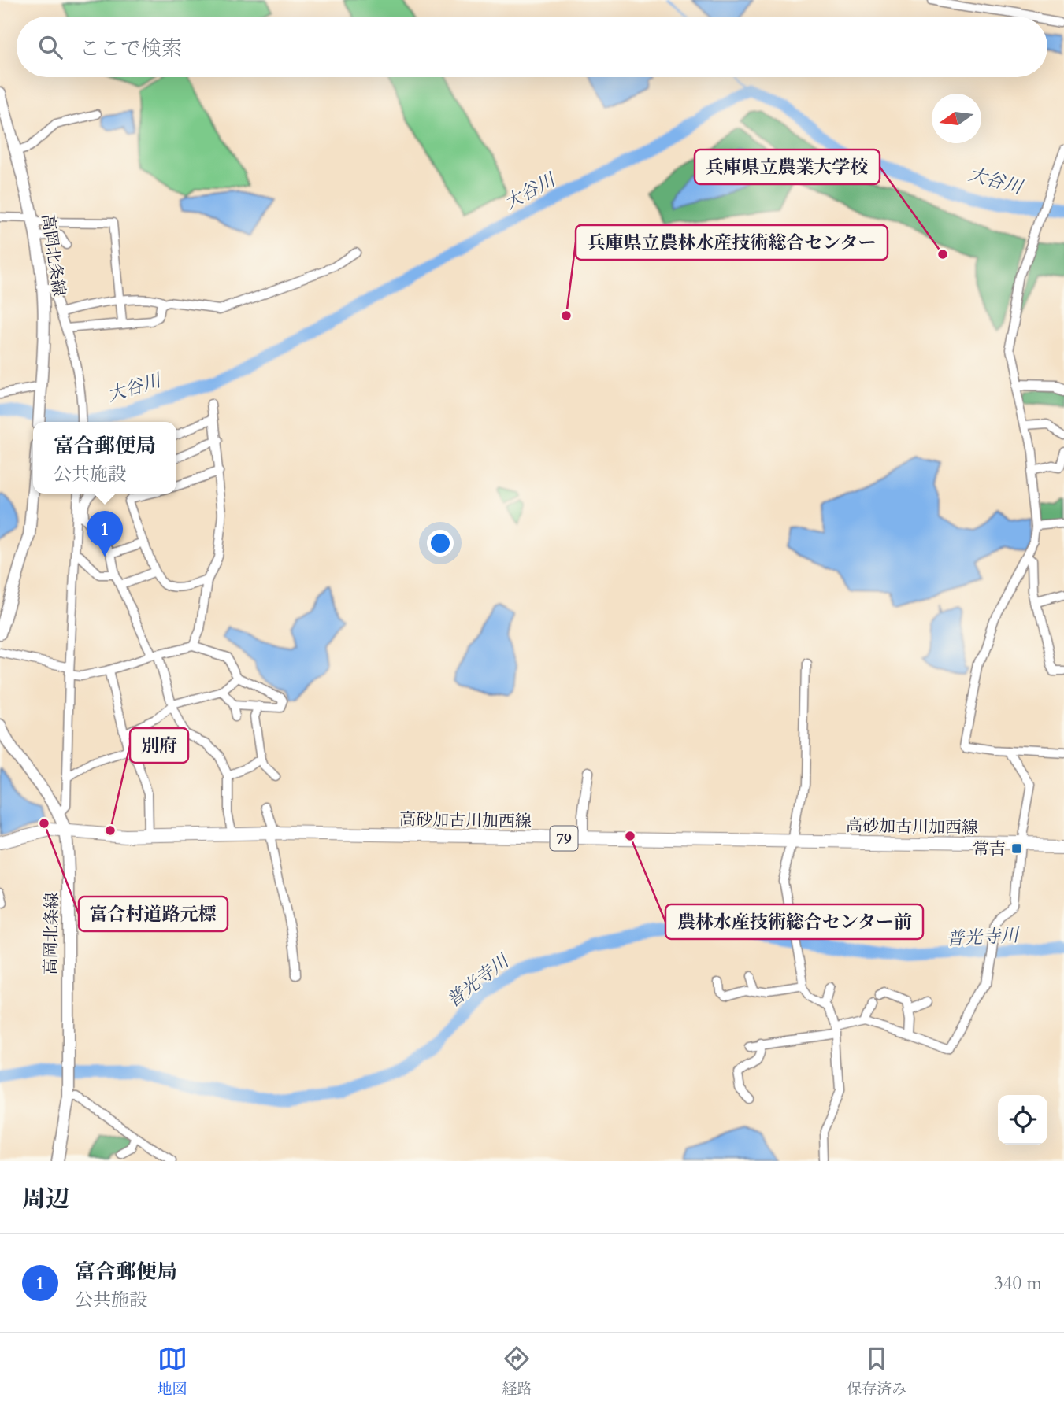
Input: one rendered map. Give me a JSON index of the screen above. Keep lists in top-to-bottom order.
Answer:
{
  "streets": {
    "main road": ["高岡北条線", "高砂加古川加西線", "79"]
  },
  "crossings": [
    ["高岡北条線", "高砂加古川加西線"]
  ],
  "water": ["大谷川", "普光寺川"],
  "places": {
    "other": [
      "兵庫県立農業大学校",
      "兵庫県立農林水産技術総合センター",
      "富合村道路元標",
      "別府",
      "農林水産技術総合センター前"
    ],
    "transit": ["常吉"]
  },
  "north": "left",
  "page": {
    "search": "ここで検索",
    "popup": ["富合郵便局", "公共施設"],
    "pins": "1",
    "heading": "周辺",
    "list": [
      {
        "mark": "1",
        "name": "富合郵便局",
        "note": "公共施設",
        "value": "340 m"
      }
    ],
    "nav": ["地図", "経路", "保存済み"]
  }
}
